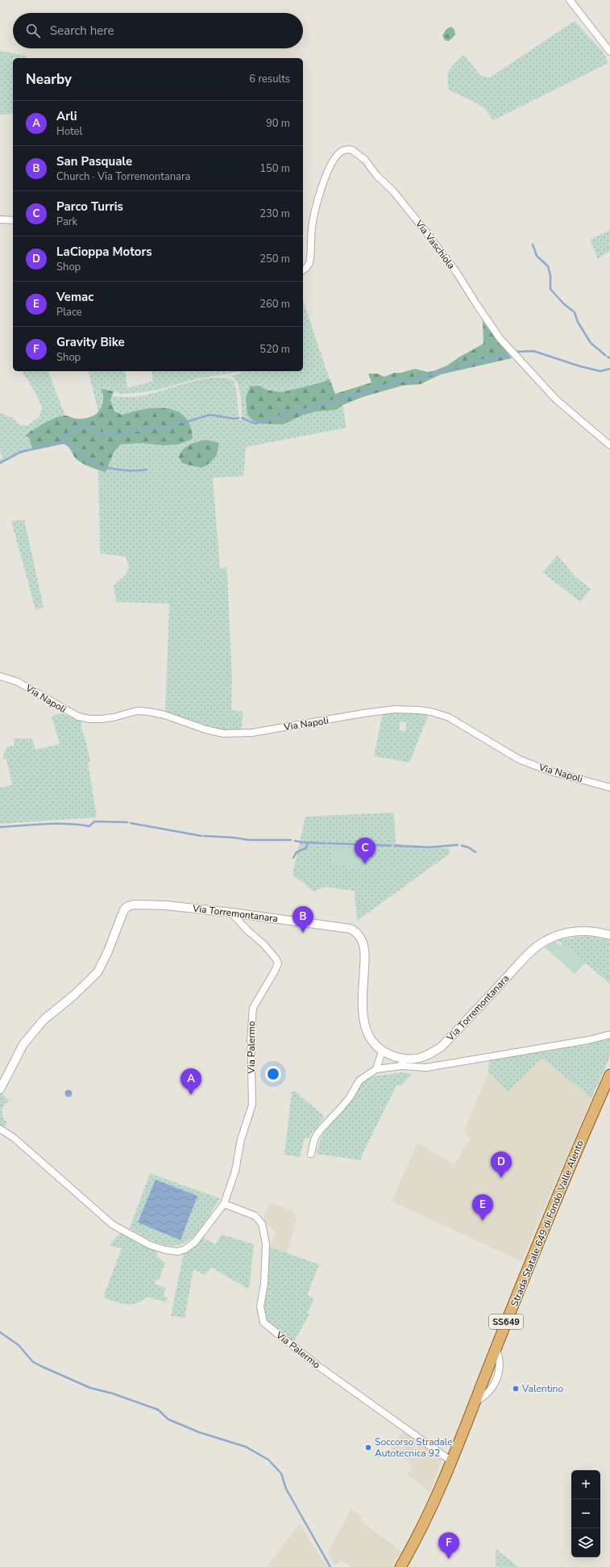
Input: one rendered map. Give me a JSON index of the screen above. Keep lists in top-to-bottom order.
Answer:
{
  "streets": {
    "main road": ["Strada Statale 649 di Fondo Valle Alento", "SS649"],
    "street": [
      "Via Vaschiola",
      "Via Napoli",
      "Via Torremontanara",
      "Via Palermo"
    ]
  },
  "crossings": [
    ["Via Torremontanara", "Via Palermo"],
    ["Via Palermo", "Strada Statale 649 di Fondo Valle Alento"]
  ],
  "places": ["Valentino", "Soccorso Stradale Autotecnica 92"],
  "page": {
    "search": "Search here",
    "heading": ["Nearby", "6 results"],
    "list": [
      {
        "mark": "A",
        "name": "Arli",
        "note": "Hotel",
        "value": "90 m"
      },
      {
        "mark": "B",
        "name": "San Pasquale",
        "note": "Church · Via Torremontanara",
        "value": "150 m"
      },
      {
        "mark": "C",
        "name": "Parco Turris",
        "note": "Park",
        "value": "230 m"
      },
      {
        "mark": "D",
        "name": "LaCioppa Motors",
        "note": "Shop",
        "value": "250 m"
      },
      {
        "mark": "E",
        "name": "Vemac",
        "note": "Place",
        "value": "260 m"
      },
      {
        "mark": "F",
        "name": "Gravity Bike",
        "note": "Shop",
        "value": "520 m"
      }
    ],
    "pins": [
      "C",
      "B",
      "A",
      "D",
      "E",
      "F"
    ],
    "map_buttons": ["+", "−"]
  }
}
